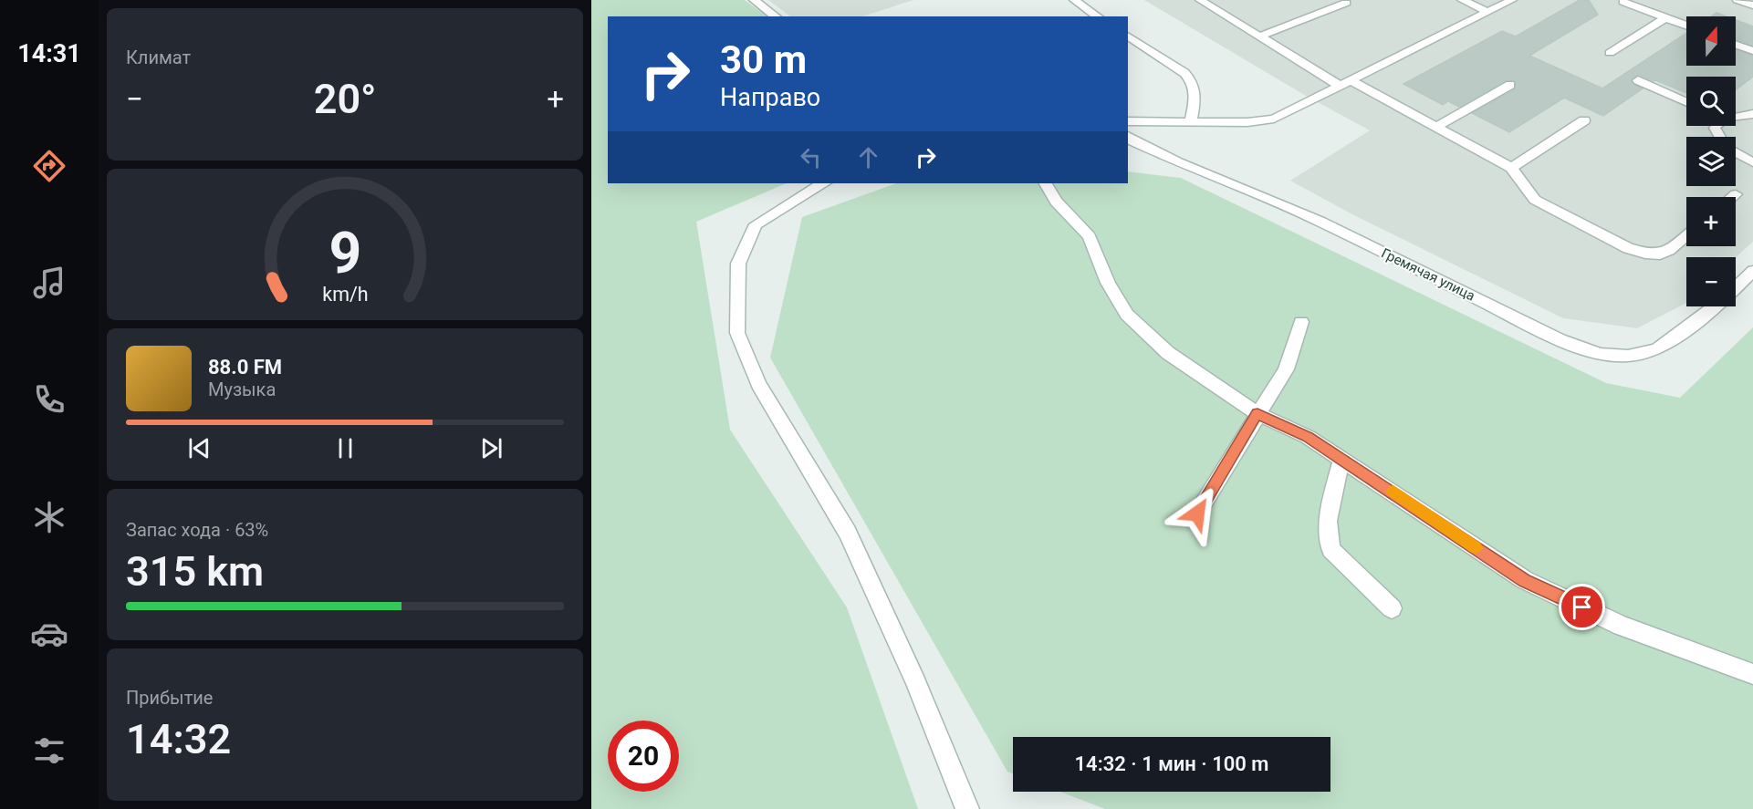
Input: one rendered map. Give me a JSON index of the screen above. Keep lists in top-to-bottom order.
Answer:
{
  "streets": {
    "street": ["Гремячая улица"]
  },
  "north": "top",
  "page": {
    "tabs": "14:31",
    "tile": [
      "Климат",
      ["Запас хода · 63%", "315 km"],
      ["Прибытие", "14:32"]
    ],
    "map_buttons": ["+", "−"],
    "turn": ["30 m", "Направо"],
    "heat": ["−", "20°", "+"],
    "song": ["88.0 FM", "Музыка"],
    "limit": "20",
    "trip": "14:32 · 1 мин · 100 m",
    "gauge": ["9", "km/h"]
  }
}
